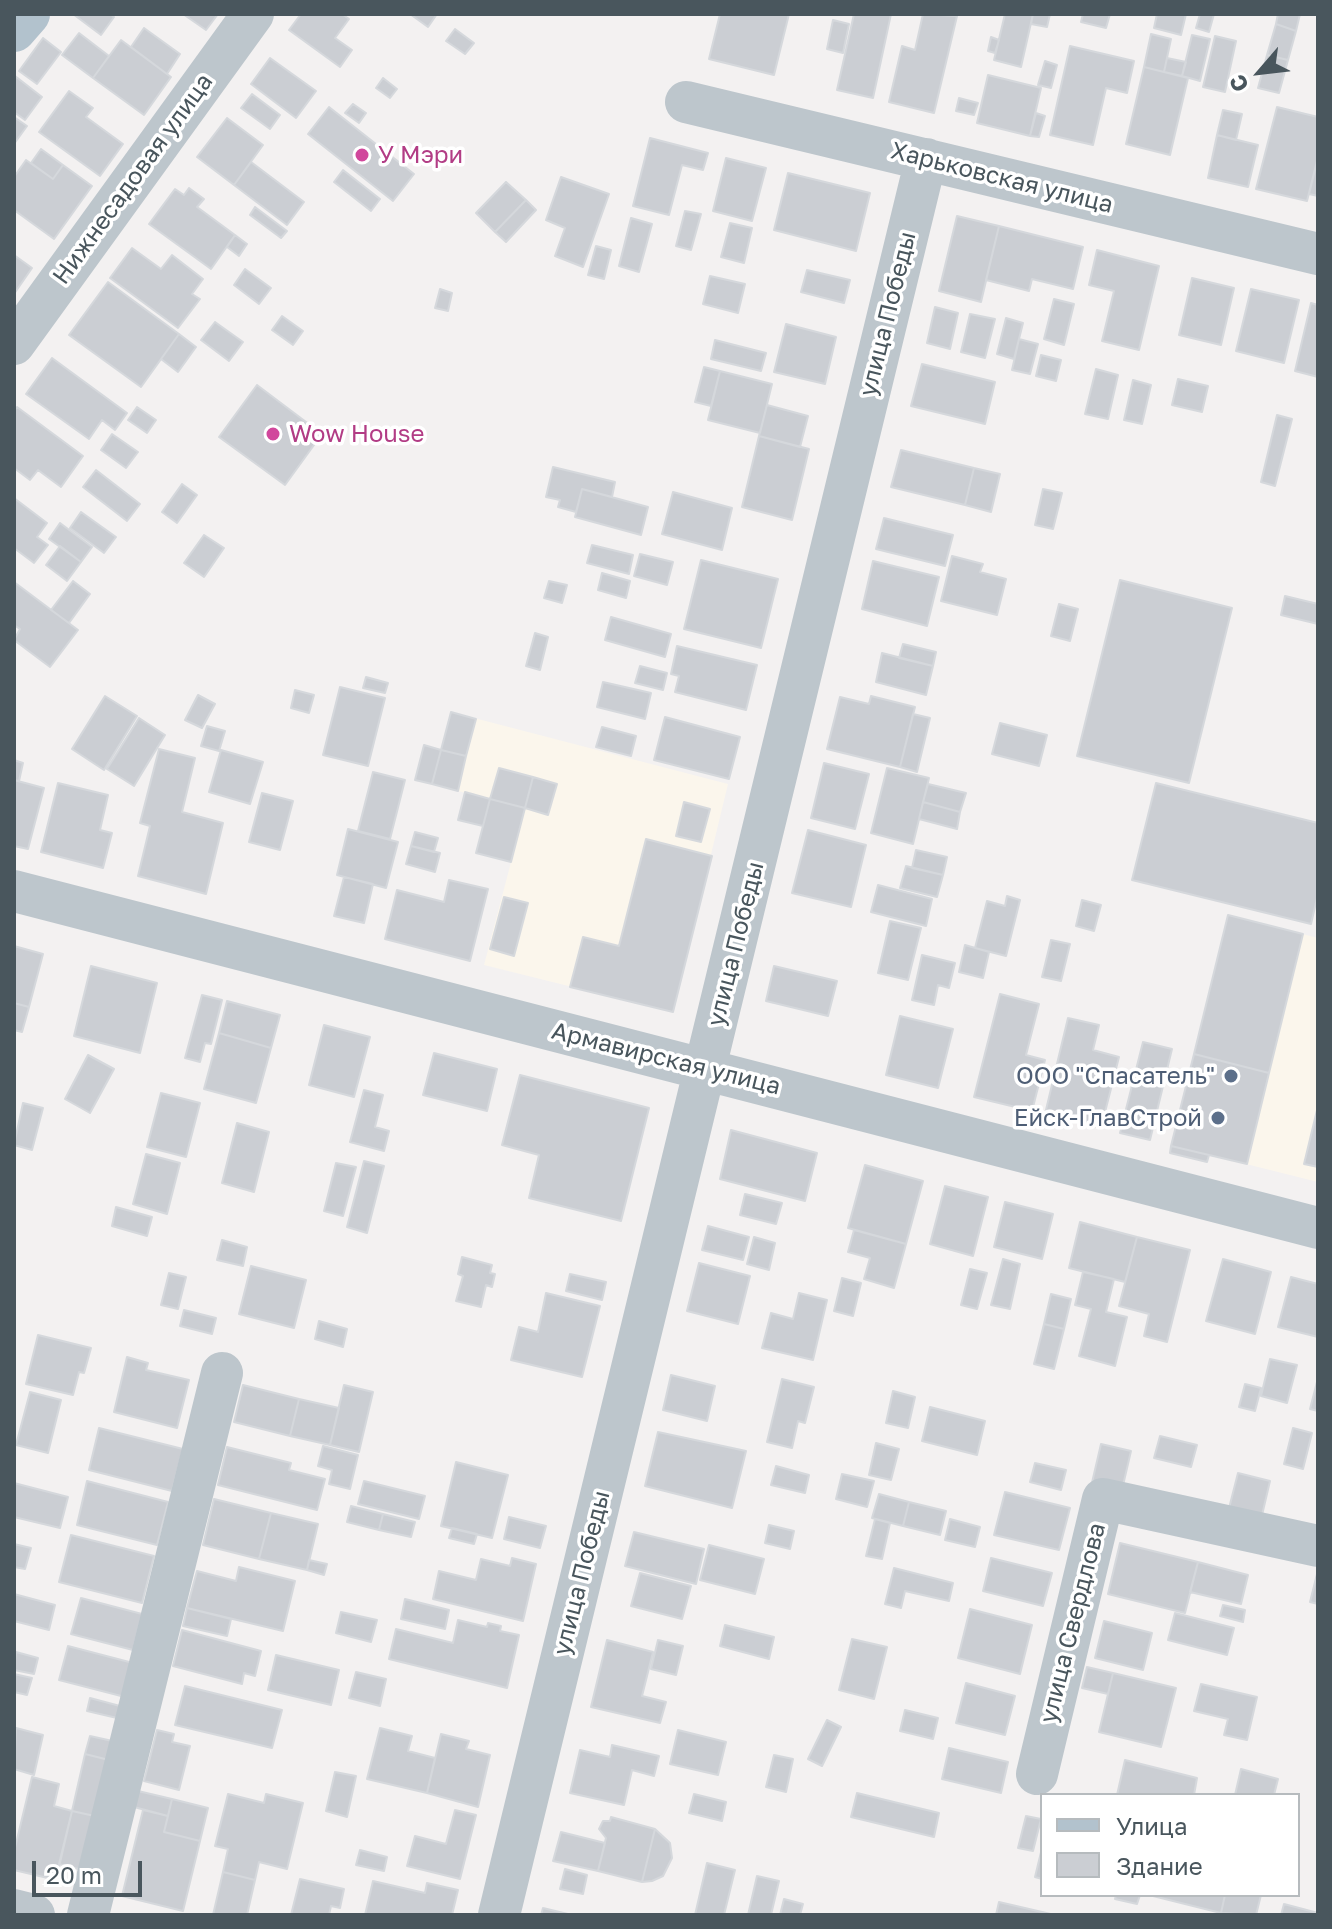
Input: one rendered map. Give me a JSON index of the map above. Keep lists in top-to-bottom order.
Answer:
{
  "streets": {
    "street": [
      "Харьковская улица",
      "Нижнесадовая улица",
      "улица Победы",
      "Армавирская улица",
      "улица Свердлова"
    ]
  },
  "crossings": [
    ["Харьковская улица", "улица Победы"],
    ["улица Победы", "Армавирская улица"]
  ],
  "places": [
    "У Мэри",
    "Wow House",
    "ООО \"Спасатель\"",
    "Ейск-ГлавСтрой"
  ],
  "legend": ["Улица", "Здание"],
  "scale_bar": "20 m",
  "north": "bottom left"
}
